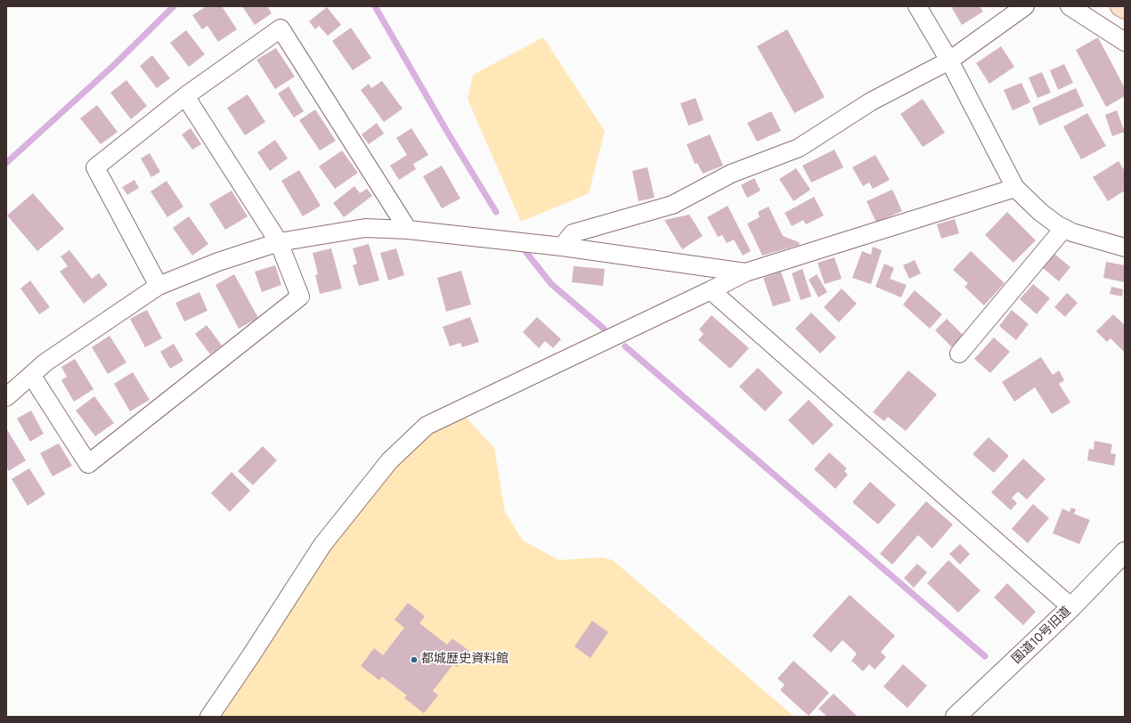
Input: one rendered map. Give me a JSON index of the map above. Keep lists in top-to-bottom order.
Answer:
{
  "streets": {
    "street": ["国道10号旧道"]
  },
  "places": ["都城歴史資料館"]
}
